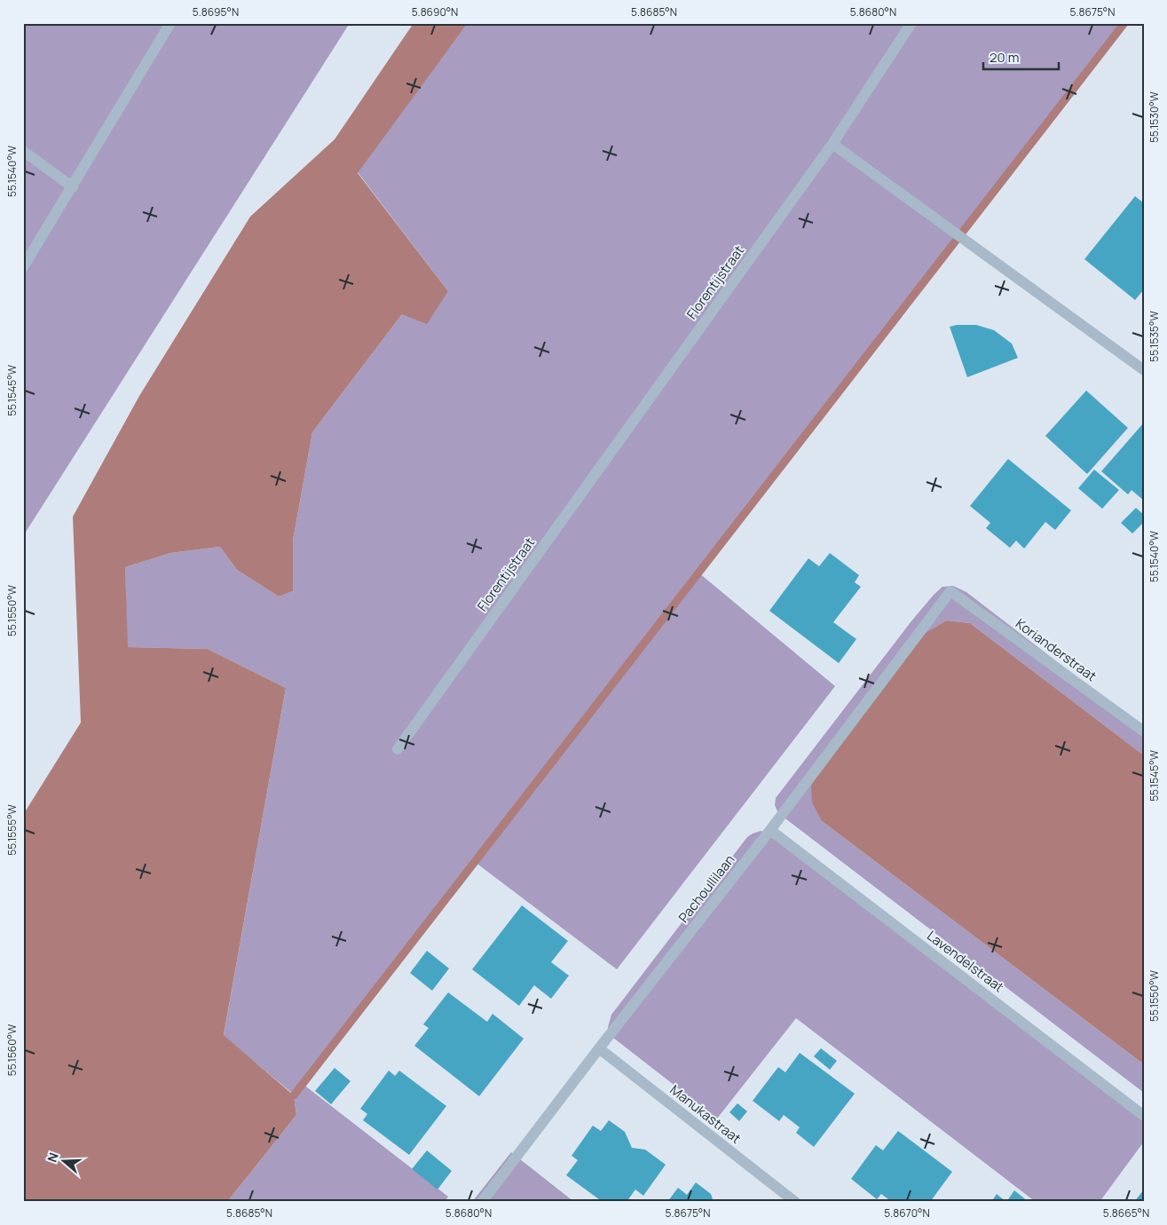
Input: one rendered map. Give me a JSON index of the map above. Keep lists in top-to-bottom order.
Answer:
{
  "streets": {
    "street": [
      "Florentijstraat",
      "Korianderstraat",
      "Pachoullilaan",
      "Lavendelstraat",
      "Manukastraat"
    ]
  },
  "crossings": [
    ["Korianderstraat", "Pachoullilaan"],
    ["Pachoullilaan", "Lavendelstraat"],
    ["Pachoullilaan", "Manukastraat"]
  ],
  "scale_bar": "20 m",
  "north": "left",
  "coordinates": [
    "5.8695°N",
    "5.8690°N",
    "5.8685°N",
    "5.8680°N",
    "5.8675°N",
    "55.1530°W",
    "55.1540°W",
    "55.1535°W",
    "55.1545°W",
    "55.1550°W",
    "55.1555°W",
    "55.1560°W",
    "5.8670°N",
    "5.8665°N"
  ]
}
